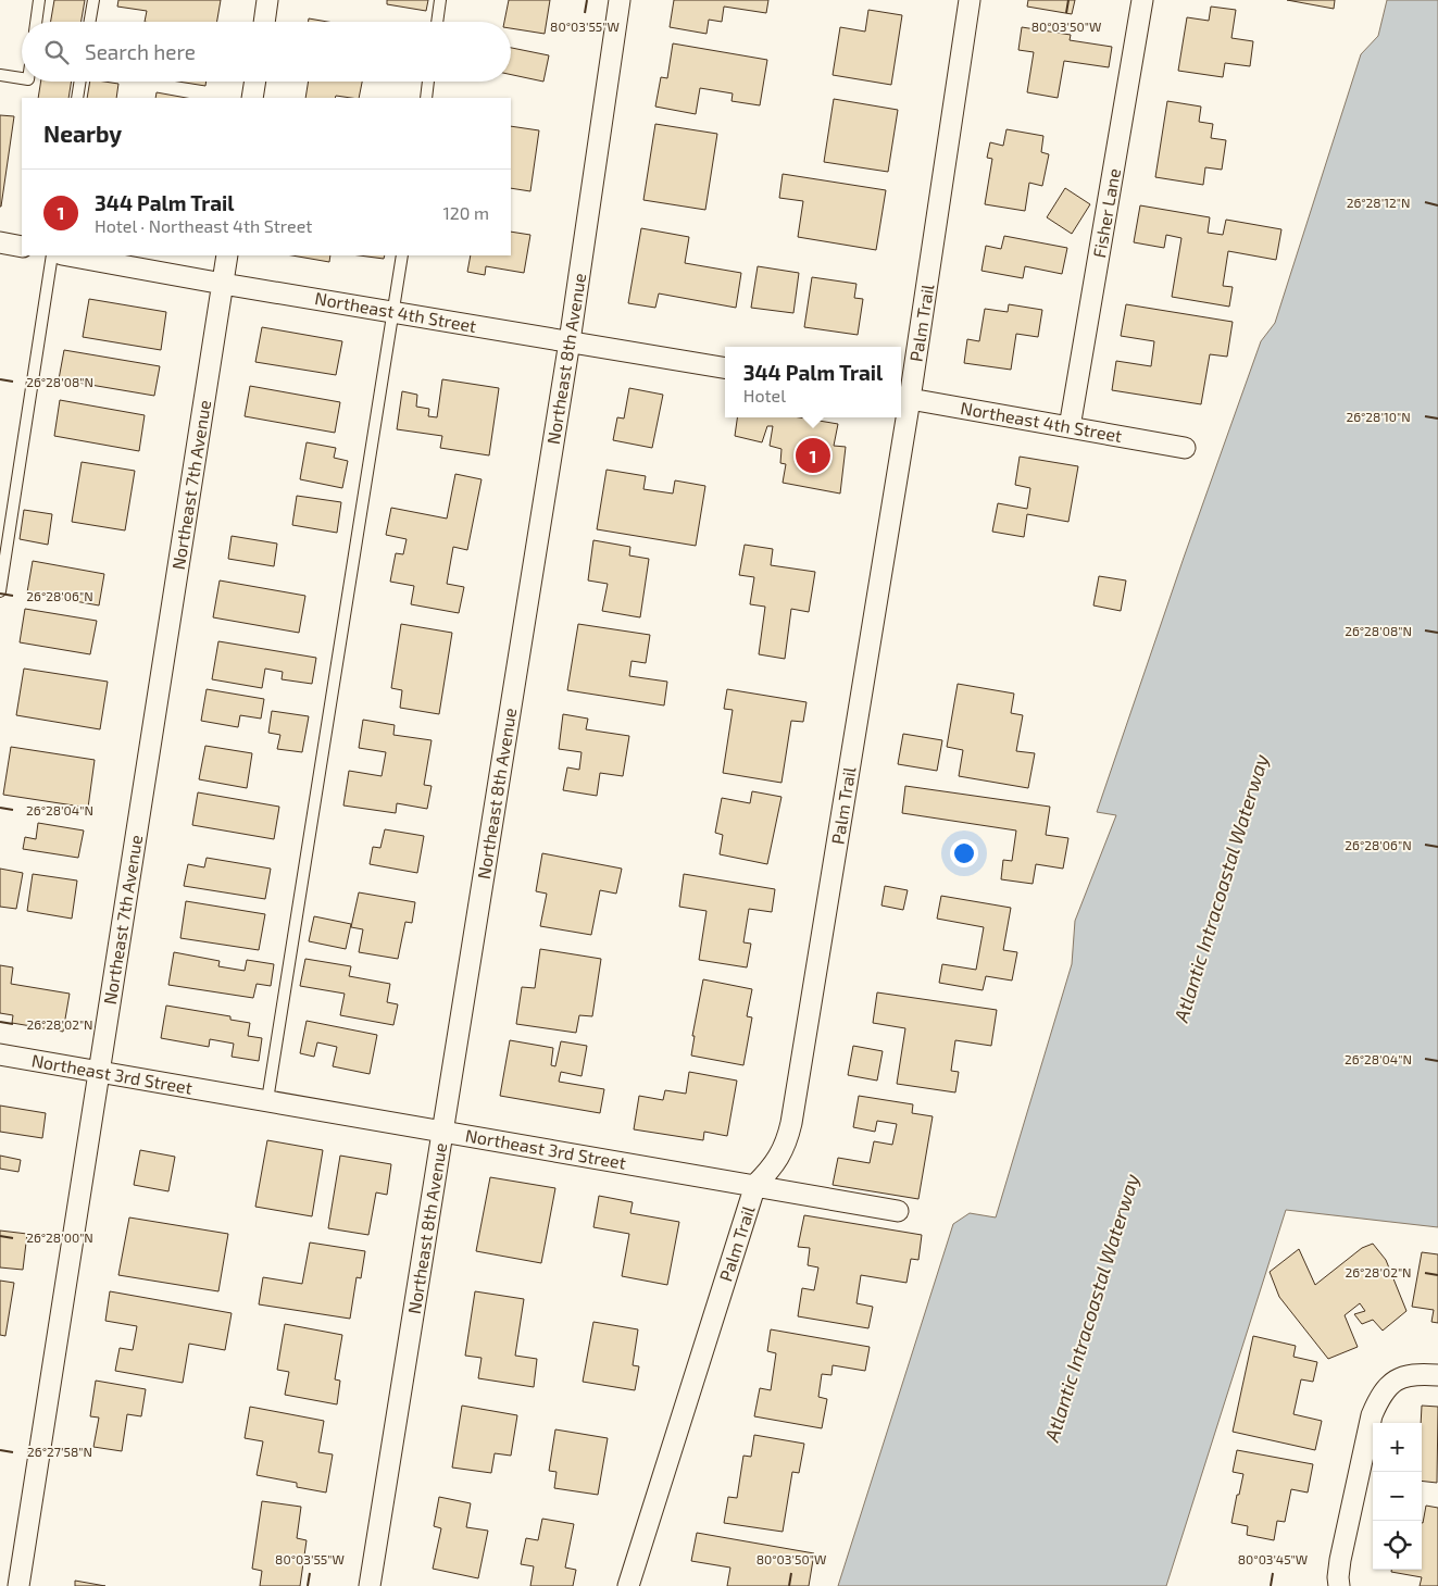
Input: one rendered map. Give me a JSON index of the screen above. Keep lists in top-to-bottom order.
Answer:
{
  "streets": {
    "street": [
      "Fisher Lane",
      "Northeast 4th Street",
      "Palm Trail",
      "Northeast 8th Avenue",
      "Northeast 7th Avenue",
      "Northeast 3rd Street"
    ]
  },
  "crossings": [
    ["Fisher Lane", "Northeast 4th Street"],
    ["Northeast 4th Street", "Palm Trail"],
    ["Northeast 4th Street", "Northeast 8th Avenue"],
    ["Northeast 4th Street", "Northeast 7th Avenue"],
    ["Palm Trail", "Northeast 3rd Street"],
    ["Northeast 8th Avenue", "Northeast 3rd Street"],
    ["Northeast 7th Avenue", "Northeast 3rd Street"]
  ],
  "water": ["Atlantic Intracoastal Waterway"],
  "page": {
    "search": "Search here",
    "heading": "Nearby",
    "list": [
      {
        "mark": "1",
        "name": "344 Palm Trail",
        "note": "Hotel · Northeast 4th Street",
        "value": "120 m"
      }
    ],
    "popup": ["344 Palm Trail", "Hotel"],
    "pins": "1",
    "map_buttons": ["+", "−"]
  },
  "coordinates": [
    "80°03'55\"W",
    "80°03'50\"W",
    "26°28'12\"N",
    "26°28'08\"N",
    "26°28'10\"N",
    "26°28'06\"N",
    "26°28'04\"N",
    "26°28'02\"N",
    "26°28'00\"N",
    "26°27'58\"N",
    "80°03'45\"W"
  ]
}
